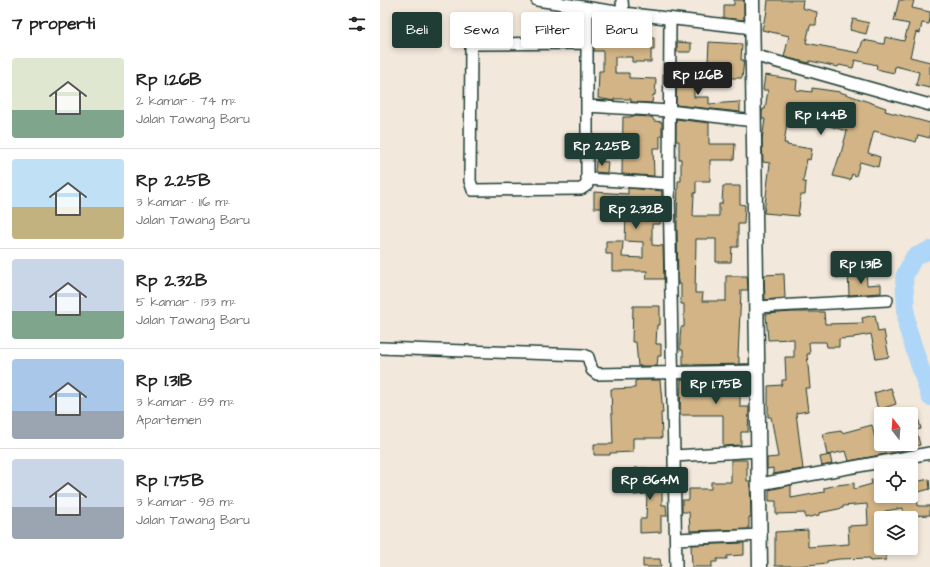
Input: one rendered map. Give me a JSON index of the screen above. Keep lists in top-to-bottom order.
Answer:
{
  "north": "top",
  "page": {
    "heading": "7 properti",
    "chip": [
      "Beli",
      "Sewa",
      "Filter",
      "Baru"
    ],
    "list": [
      {
        "name": "Rp 1.26B",
        "note": "2 kamar · 74 m² · Jalan Tawang Baru"
      },
      {
        "name": "Rp 2.25B",
        "note": "3 kamar · 116 m² · Jalan Tawang Baru"
      },
      {
        "name": "Rp 2.32B",
        "note": "5 kamar · 133 m² · Jalan Tawang Baru"
      },
      {
        "name": "Rp 1.31B",
        "note": "3 kamar · 89 m² · Apartemen"
      },
      {
        "name": "Rp 1.75B",
        "note": "3 kamar · 98 m² · Jalan Tawang Baru"
      }
    ],
    "price": [
      "Rp 1.26B",
      "Rp 1.44B",
      "Rp 2.25B",
      "Rp 2.32B",
      "Rp 1.31B",
      "Rp 1.75B",
      "Rp 864M"
    ]
  }
}
